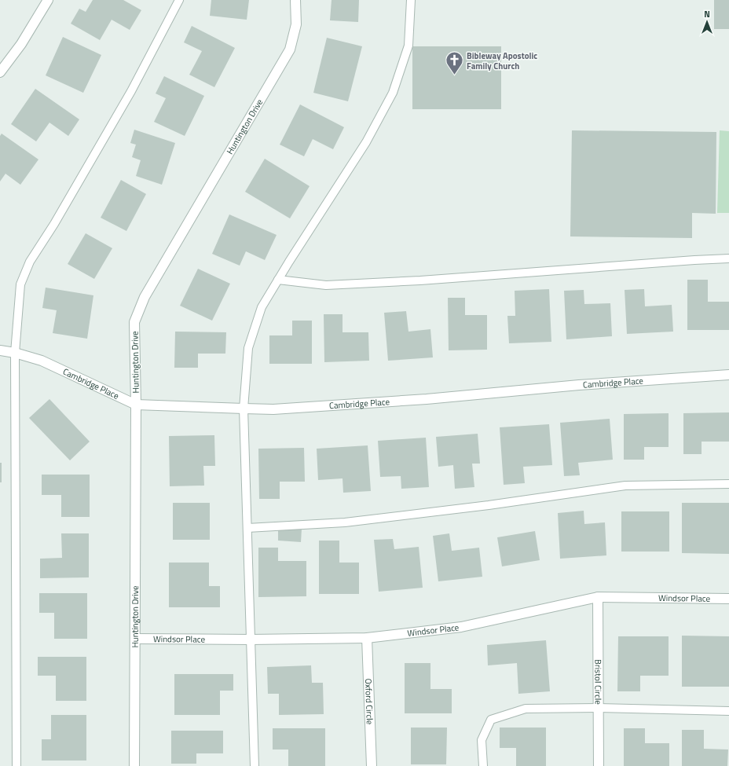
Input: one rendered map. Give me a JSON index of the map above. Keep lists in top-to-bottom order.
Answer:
{
  "streets": {
    "street": [
      "Huntington Drive",
      "Cambridge Place",
      "Windsor Place",
      "Bristol Circle",
      "Oxford Circle"
    ]
  },
  "crossings": [
    ["Huntington Drive", "Cambridge Place"],
    ["Huntington Drive", "Windsor Place"],
    ["Windsor Place", "Bristol Circle"],
    ["Windsor Place", "Oxford Circle"]
  ],
  "places": {
    "church": ["Bibleway Apostolic Family Church"]
  },
  "north": "top"
}
